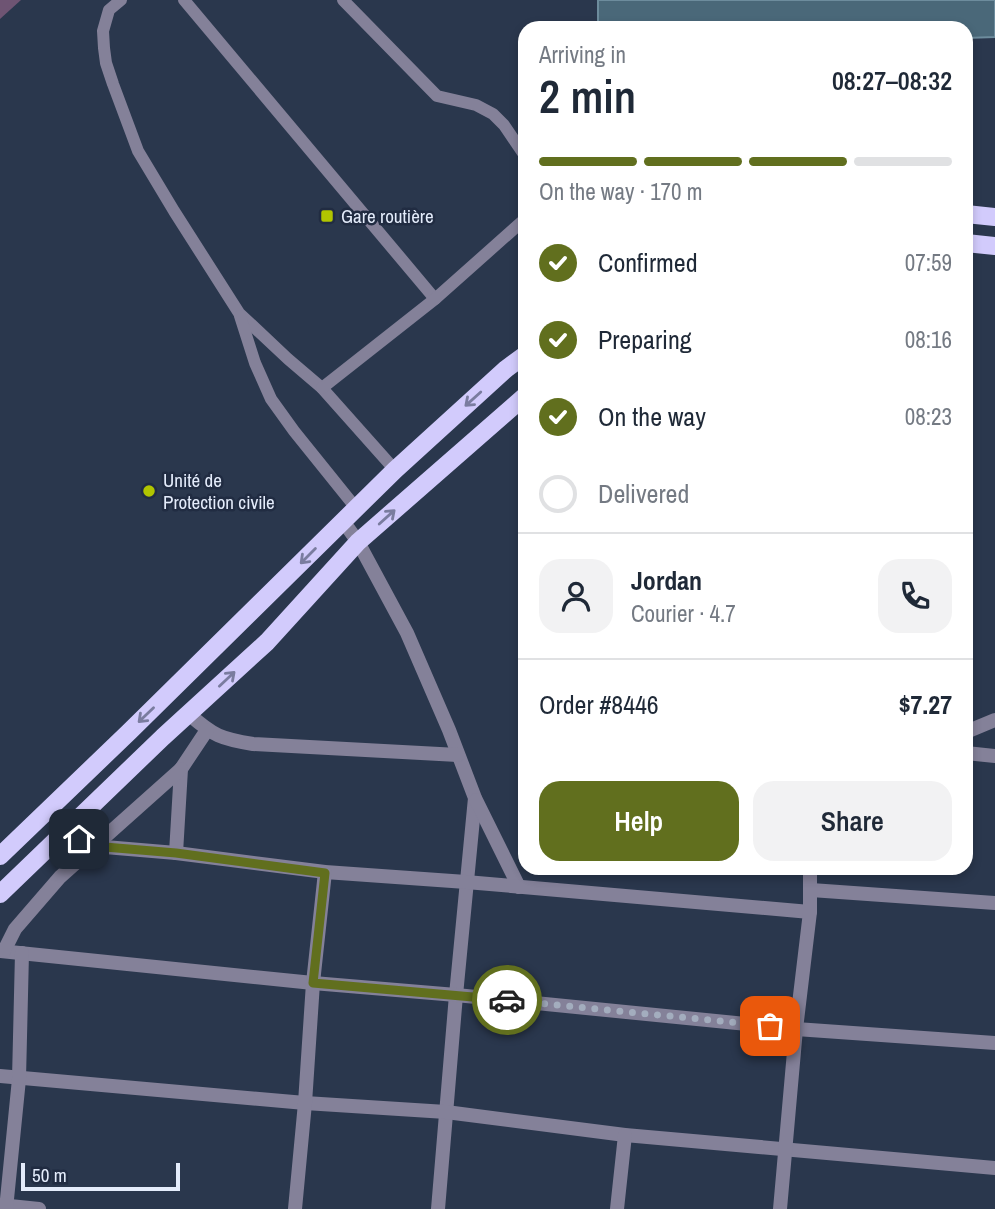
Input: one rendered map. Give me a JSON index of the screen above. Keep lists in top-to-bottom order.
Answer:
{
  "places": {
    "transit": ["Gare routière"],
    "other": ["Unité de Protection civile"]
  },
  "scale_bar": "50 m",
  "page": {
    "heading": ["2 min", "Arriving in", "08:27–08:32"],
    "panel": [
      "Jordan",
      "Courier · 4.7",
      "Order #8446",
      "$7.27"
    ],
    "bar": "On the way · 170 m",
    "list": [
      ["Confirmed", "07:59"],
      ["Preparing", "08:16"],
      ["On the way", "08:23"],
      "Delivered"
    ],
    "buttons": ["Help", "Share"],
    "scale": "50 m"
  }
}
